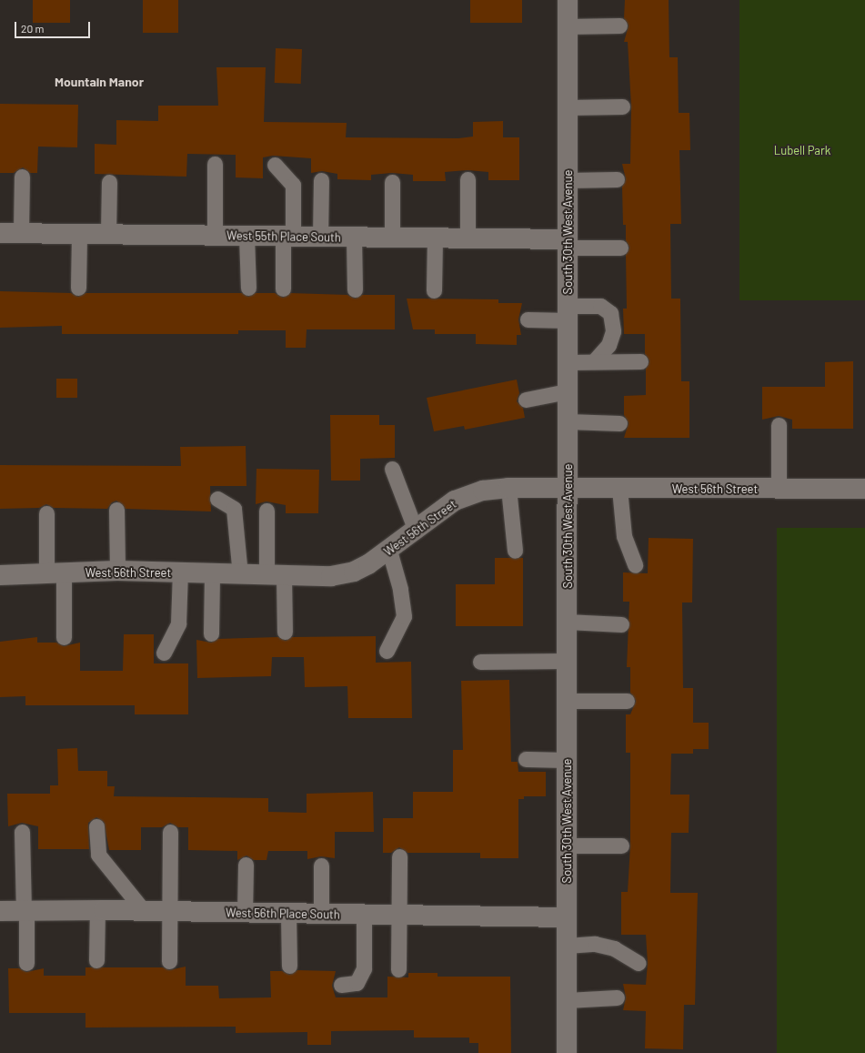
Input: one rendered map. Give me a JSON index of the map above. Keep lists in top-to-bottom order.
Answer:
{
  "streets": {
    "street": [
      "South 30th West Avenue",
      "West 55th Place South",
      "West 56th Street",
      "West 56th Place South"
    ]
  },
  "crossings": [
    ["South 30th West Avenue", "West 55th Place South"],
    ["South 30th West Avenue", "West 56th Street"],
    ["South 30th West Avenue", "West 56th Place South"]
  ],
  "districts": ["Mountain Manor"],
  "parks": ["Lubell Park"],
  "scale_bar": "20 m"
}
